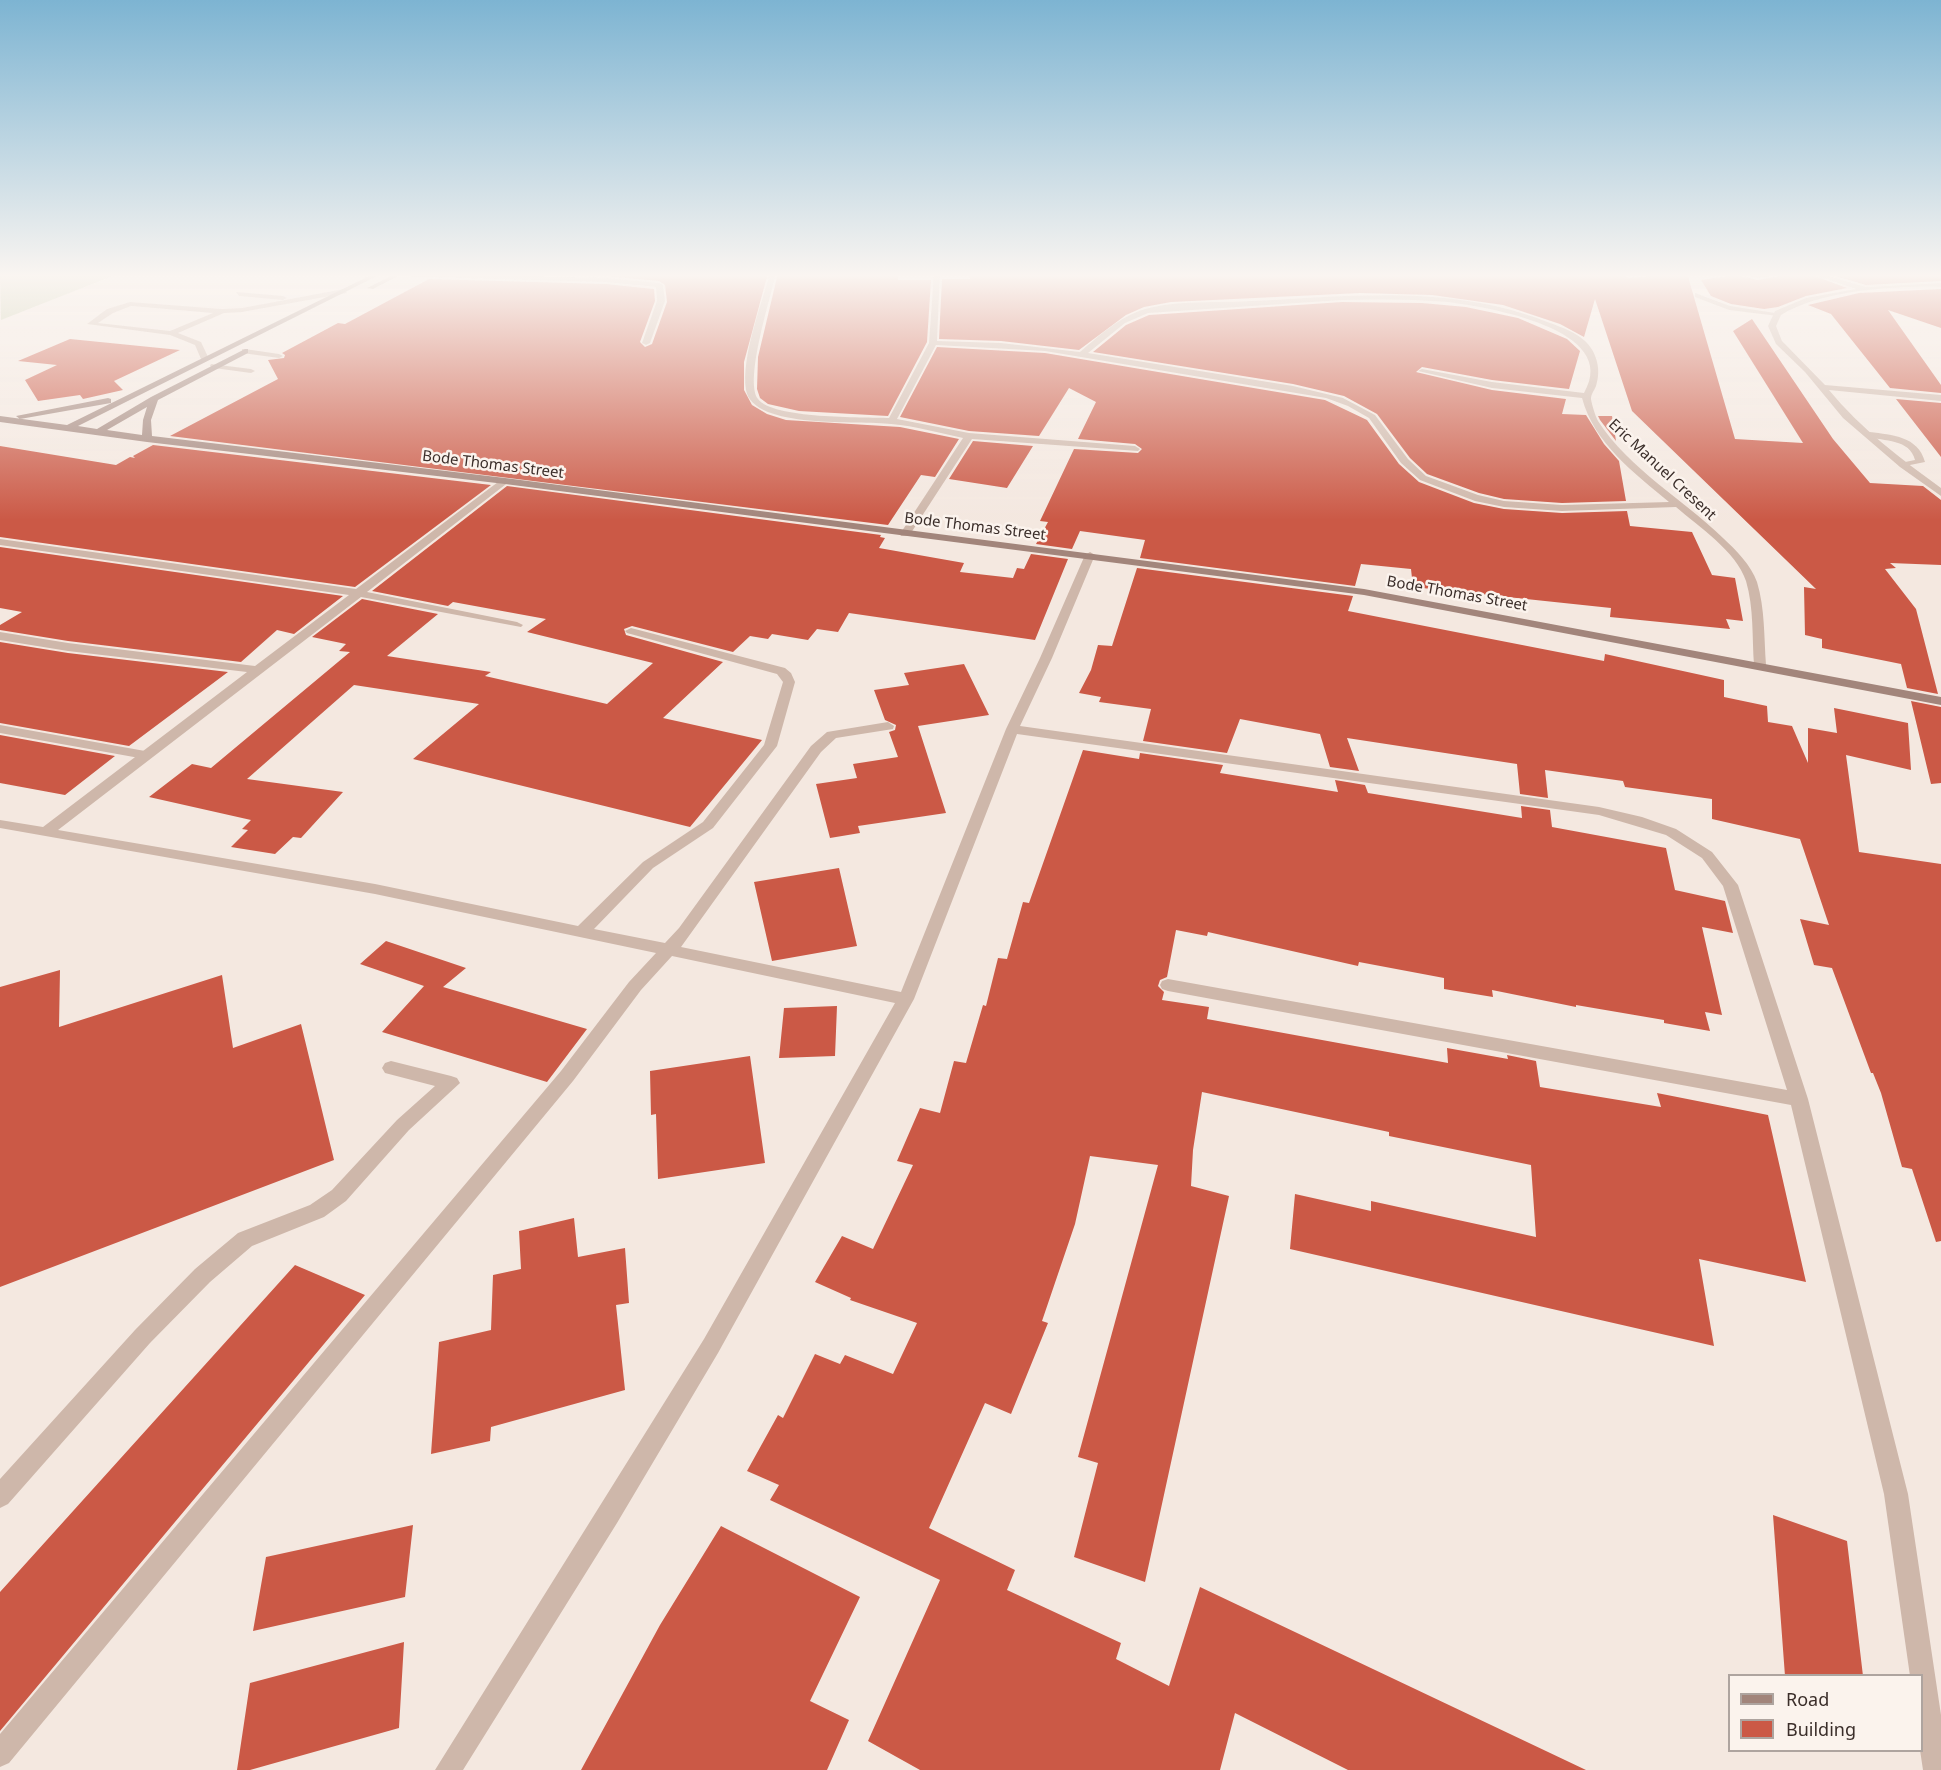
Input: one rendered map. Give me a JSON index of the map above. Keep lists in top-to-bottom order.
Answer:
{
  "streets": {
    "main road": ["Bode Thomas Street"],
    "street": ["Eric Manuel Cresent"]
  },
  "crossings": [
    ["Bode Thomas Street", "Eric Manuel Cresent"]
  ],
  "legend": ["Road", "Building"]
}
